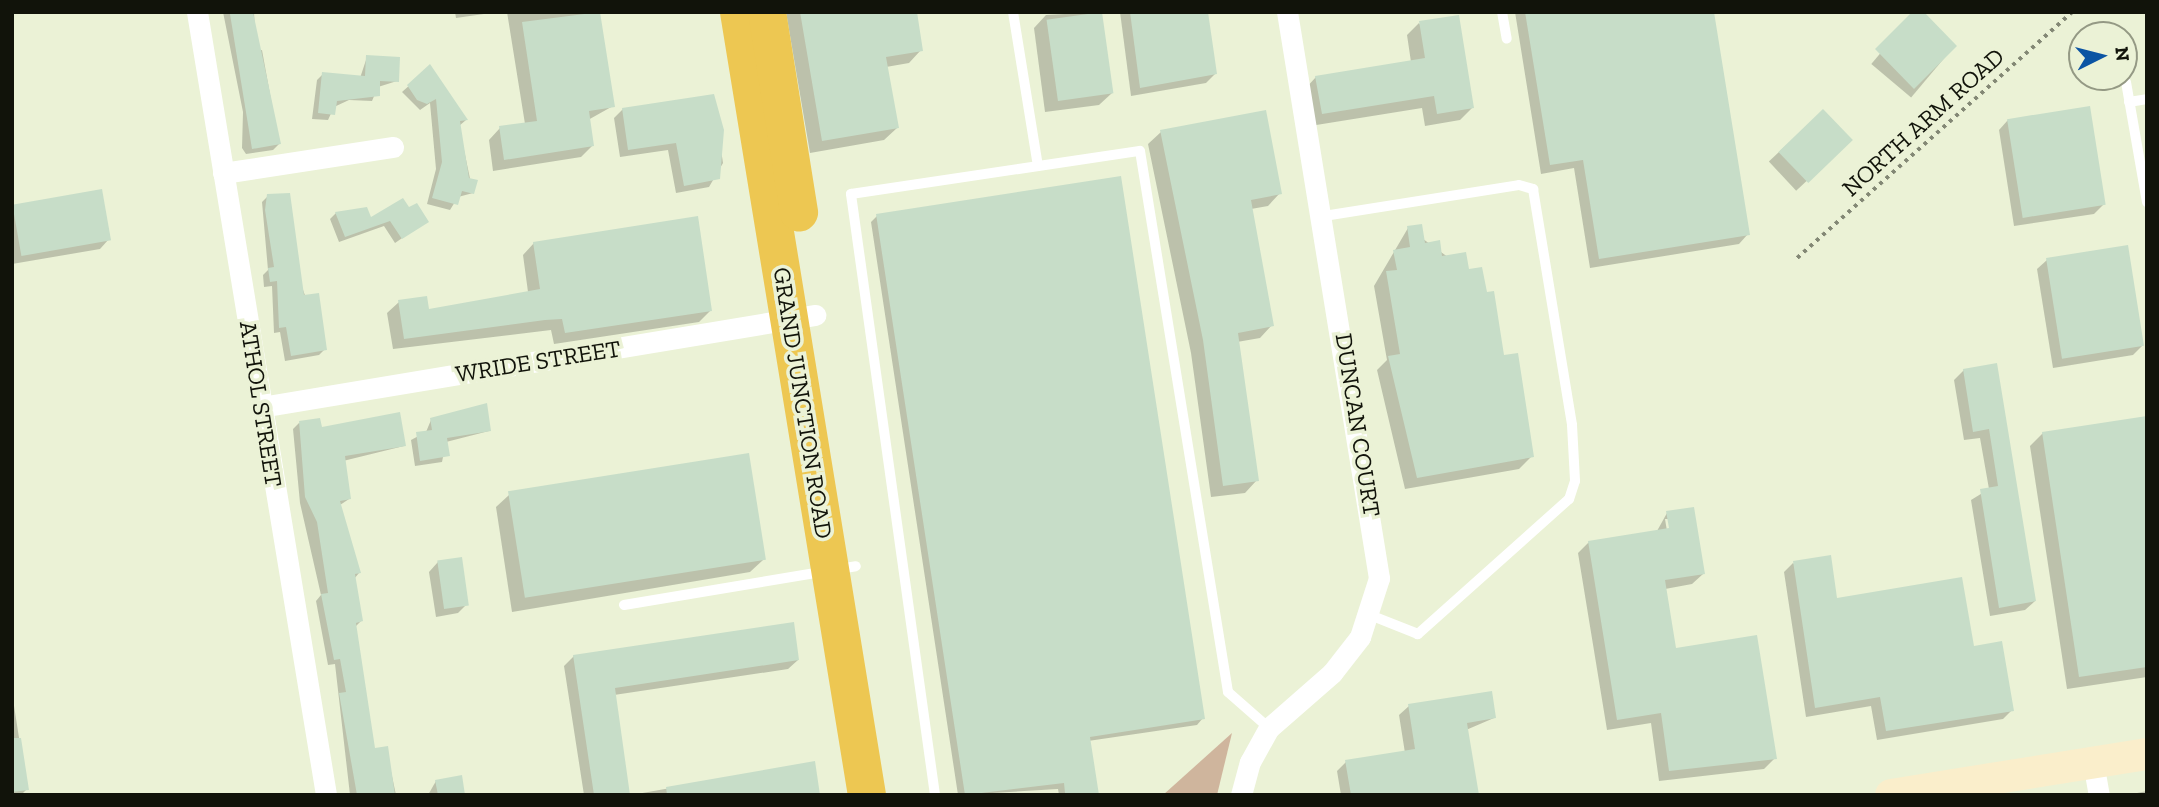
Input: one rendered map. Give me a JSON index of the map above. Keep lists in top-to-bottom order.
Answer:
{
  "streets": {
    "highway": ["GRAND JUNCTION ROAD"],
    "street": ["WRIDE STREET", "ATHOL STREET", "DUNCAN COURT"],
    "path": ["NORTH ARM ROAD"]
  },
  "crossings": [
    ["WRIDE STREET", "GRAND JUNCTION ROAD"],
    ["WRIDE STREET", "ATHOL STREET"]
  ],
  "north": "right"
}
